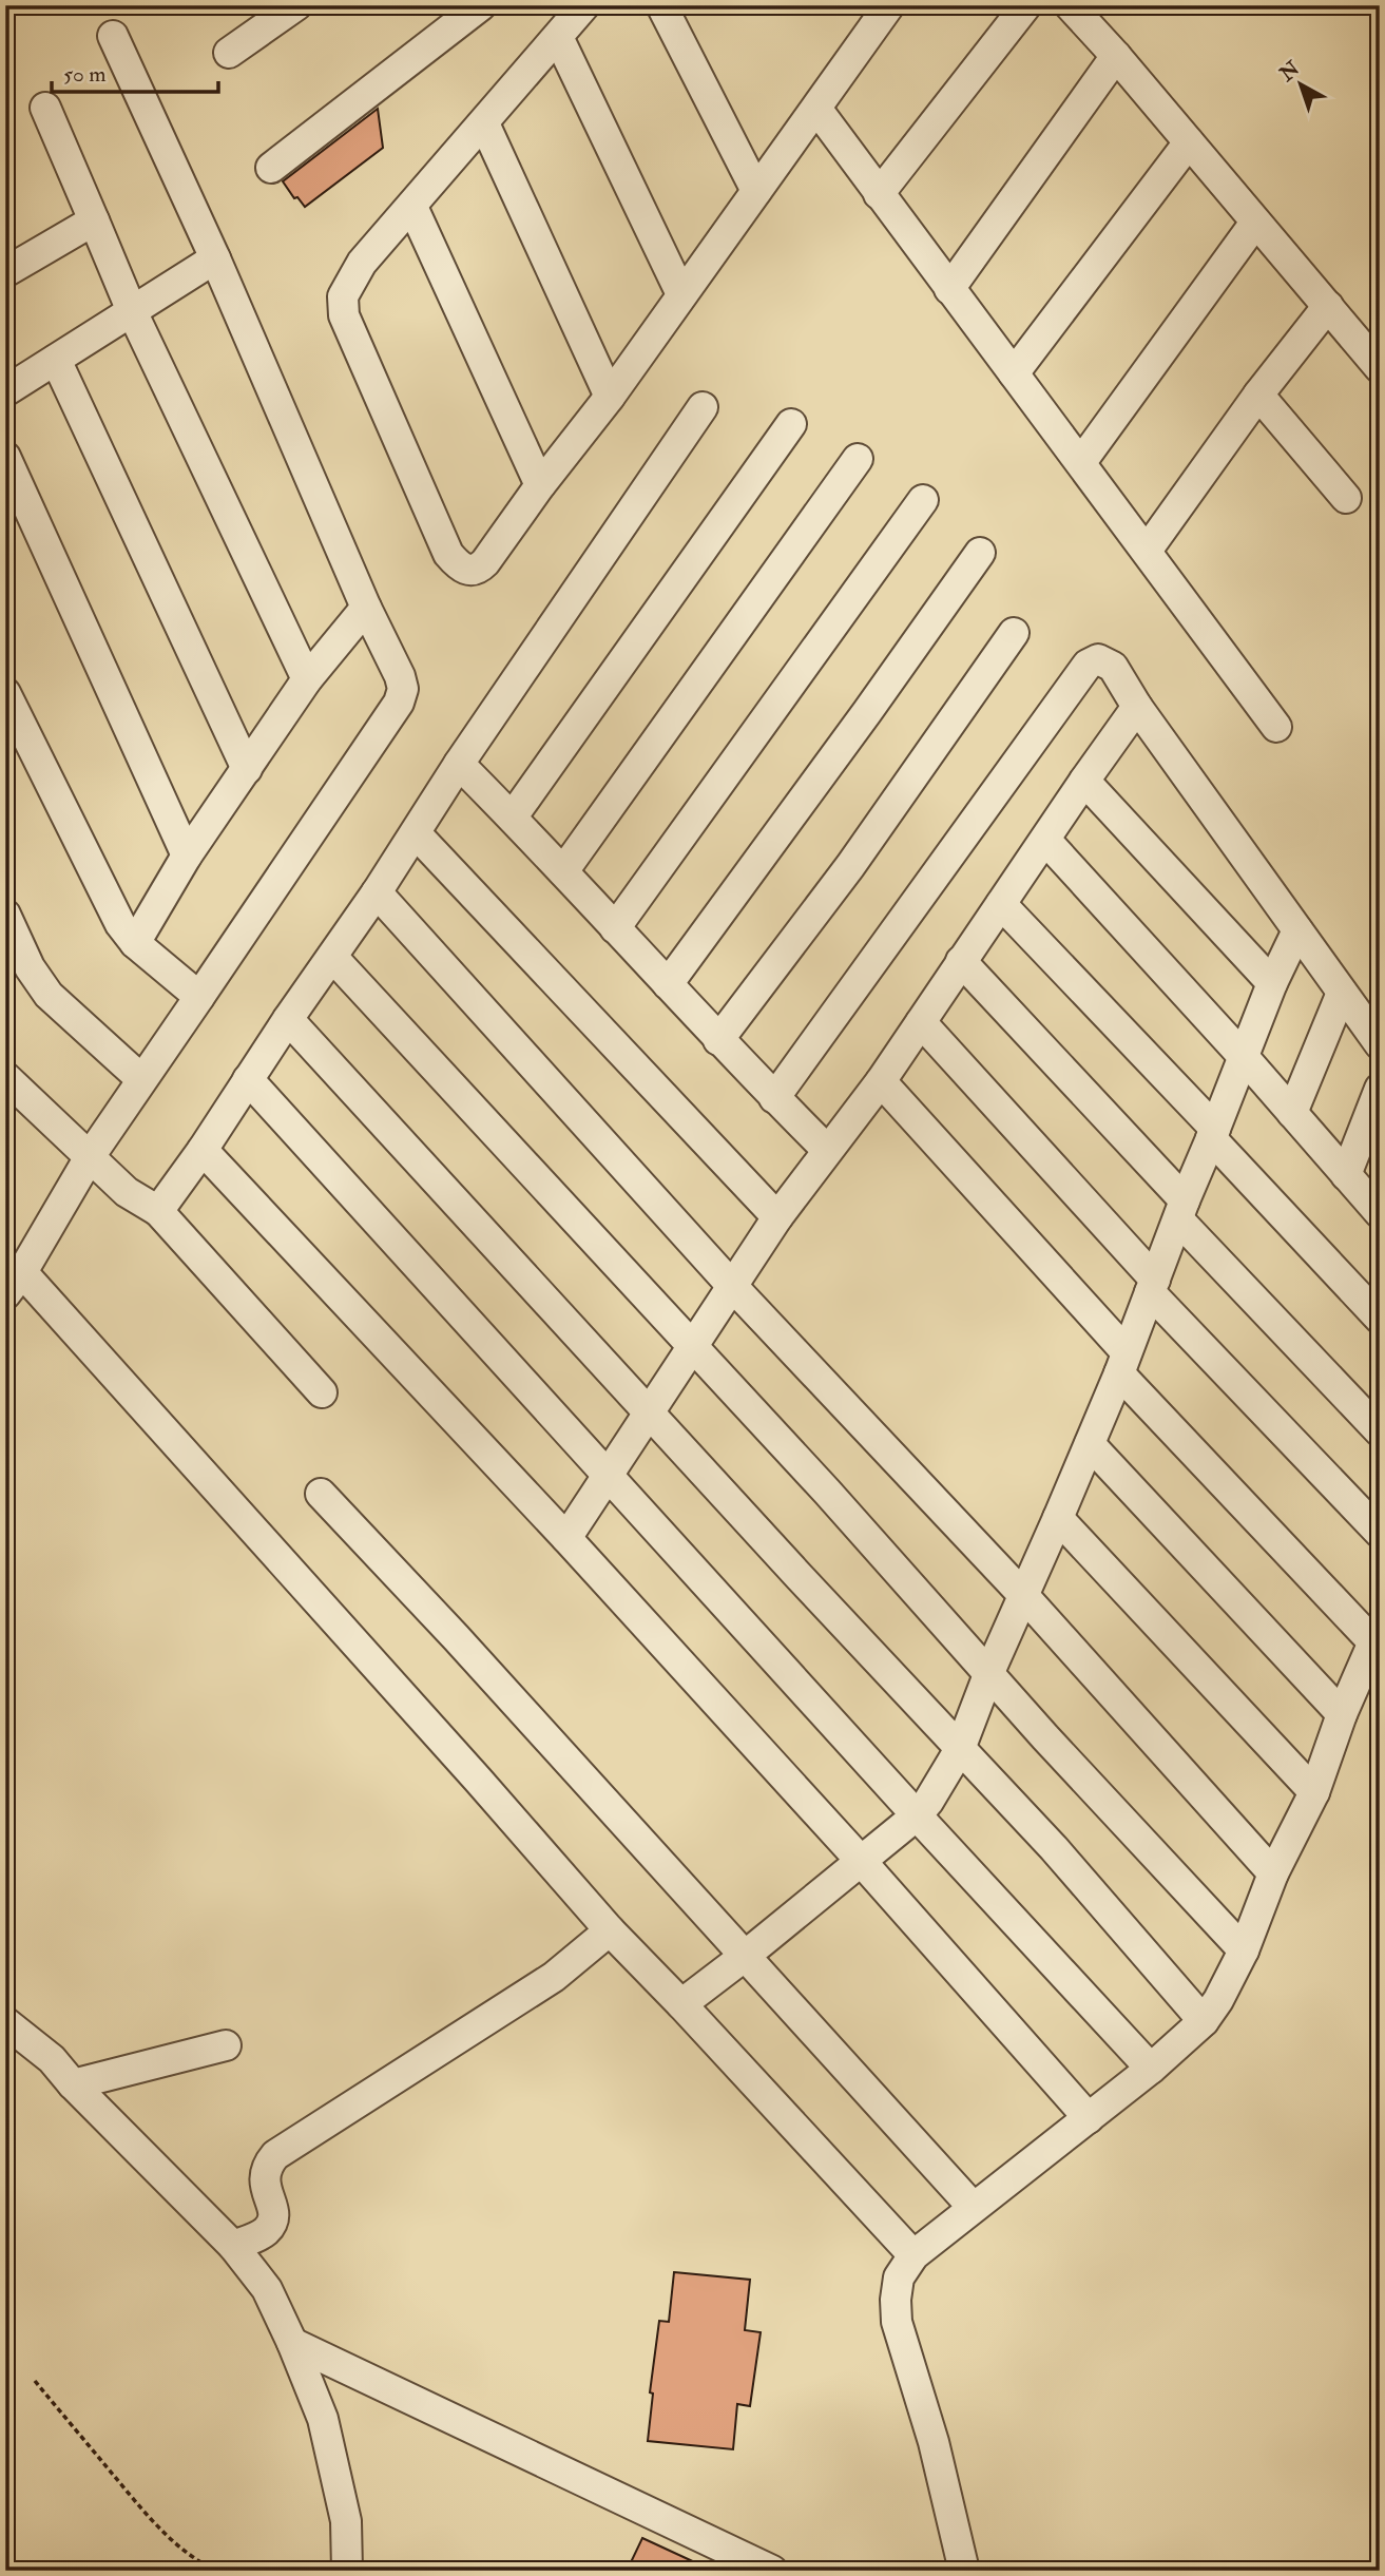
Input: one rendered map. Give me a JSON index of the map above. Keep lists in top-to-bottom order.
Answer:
{
  "scale_bar": "50 m",
  "north": "top left"
}
